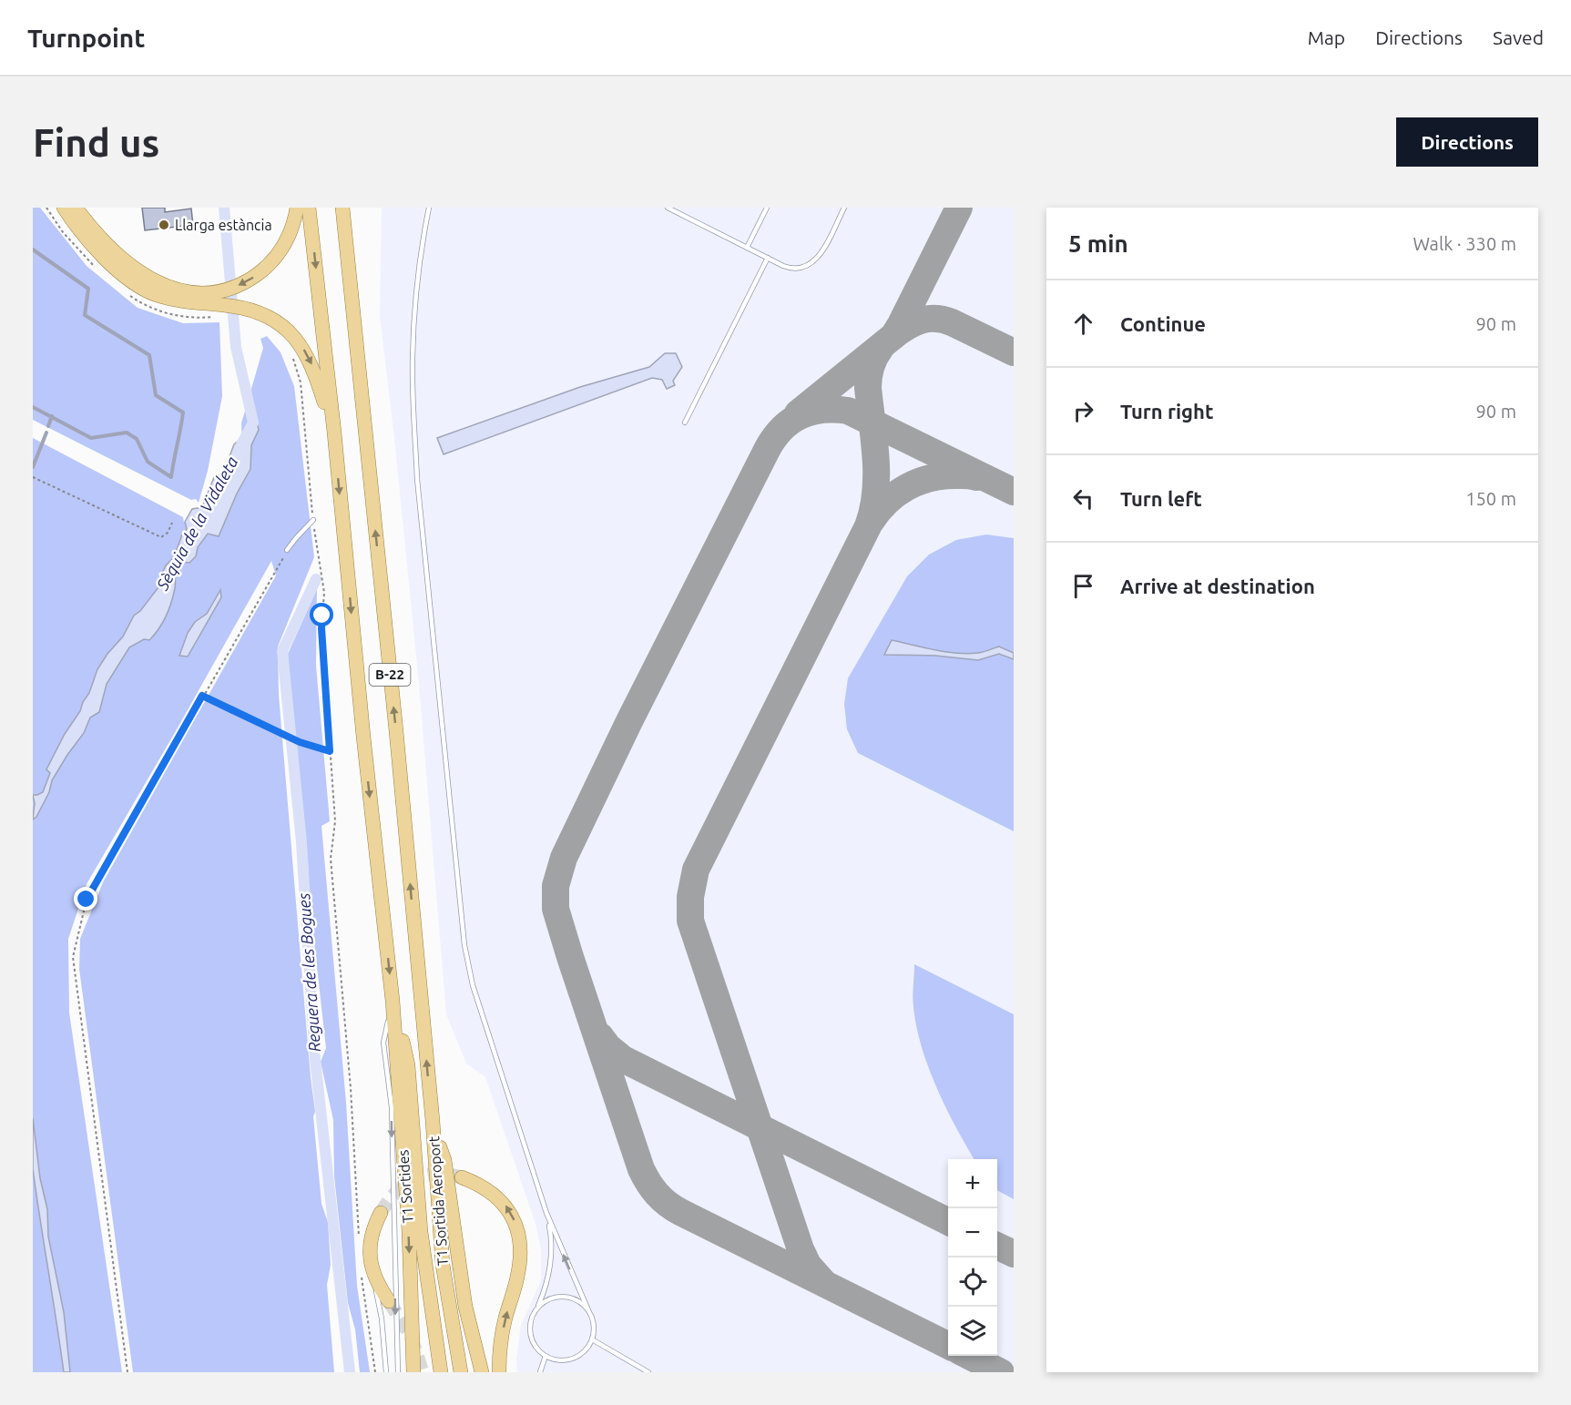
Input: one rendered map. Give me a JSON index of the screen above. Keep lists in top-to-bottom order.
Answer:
{
  "streets": {
    "main road": ["B-22", "T1 Sortides", "T1 Sortida Aeroport"]
  },
  "crossings": [
    ["B-22", "T1 Sortides"],
    ["B-22", "T1 Sortida Aeroport"]
  ],
  "water": ["Sèquia de la Vidaleta", "Reguera de les Bogues"],
  "places": ["Llarga estància"],
  "page": {
    "header": "Turnpoint",
    "nav": ["Map", "Directions", "Saved"],
    "buttons": "Directions",
    "title": "Find us",
    "heading": ["5 min", "Walk · 330 m"],
    "list": [
      ["Continue", "90 m"],
      ["Turn right", "90 m"],
      ["Turn left", "150 m"],
      "Arrive at destination"
    ],
    "map_buttons": ["+", "−"]
  }
}
